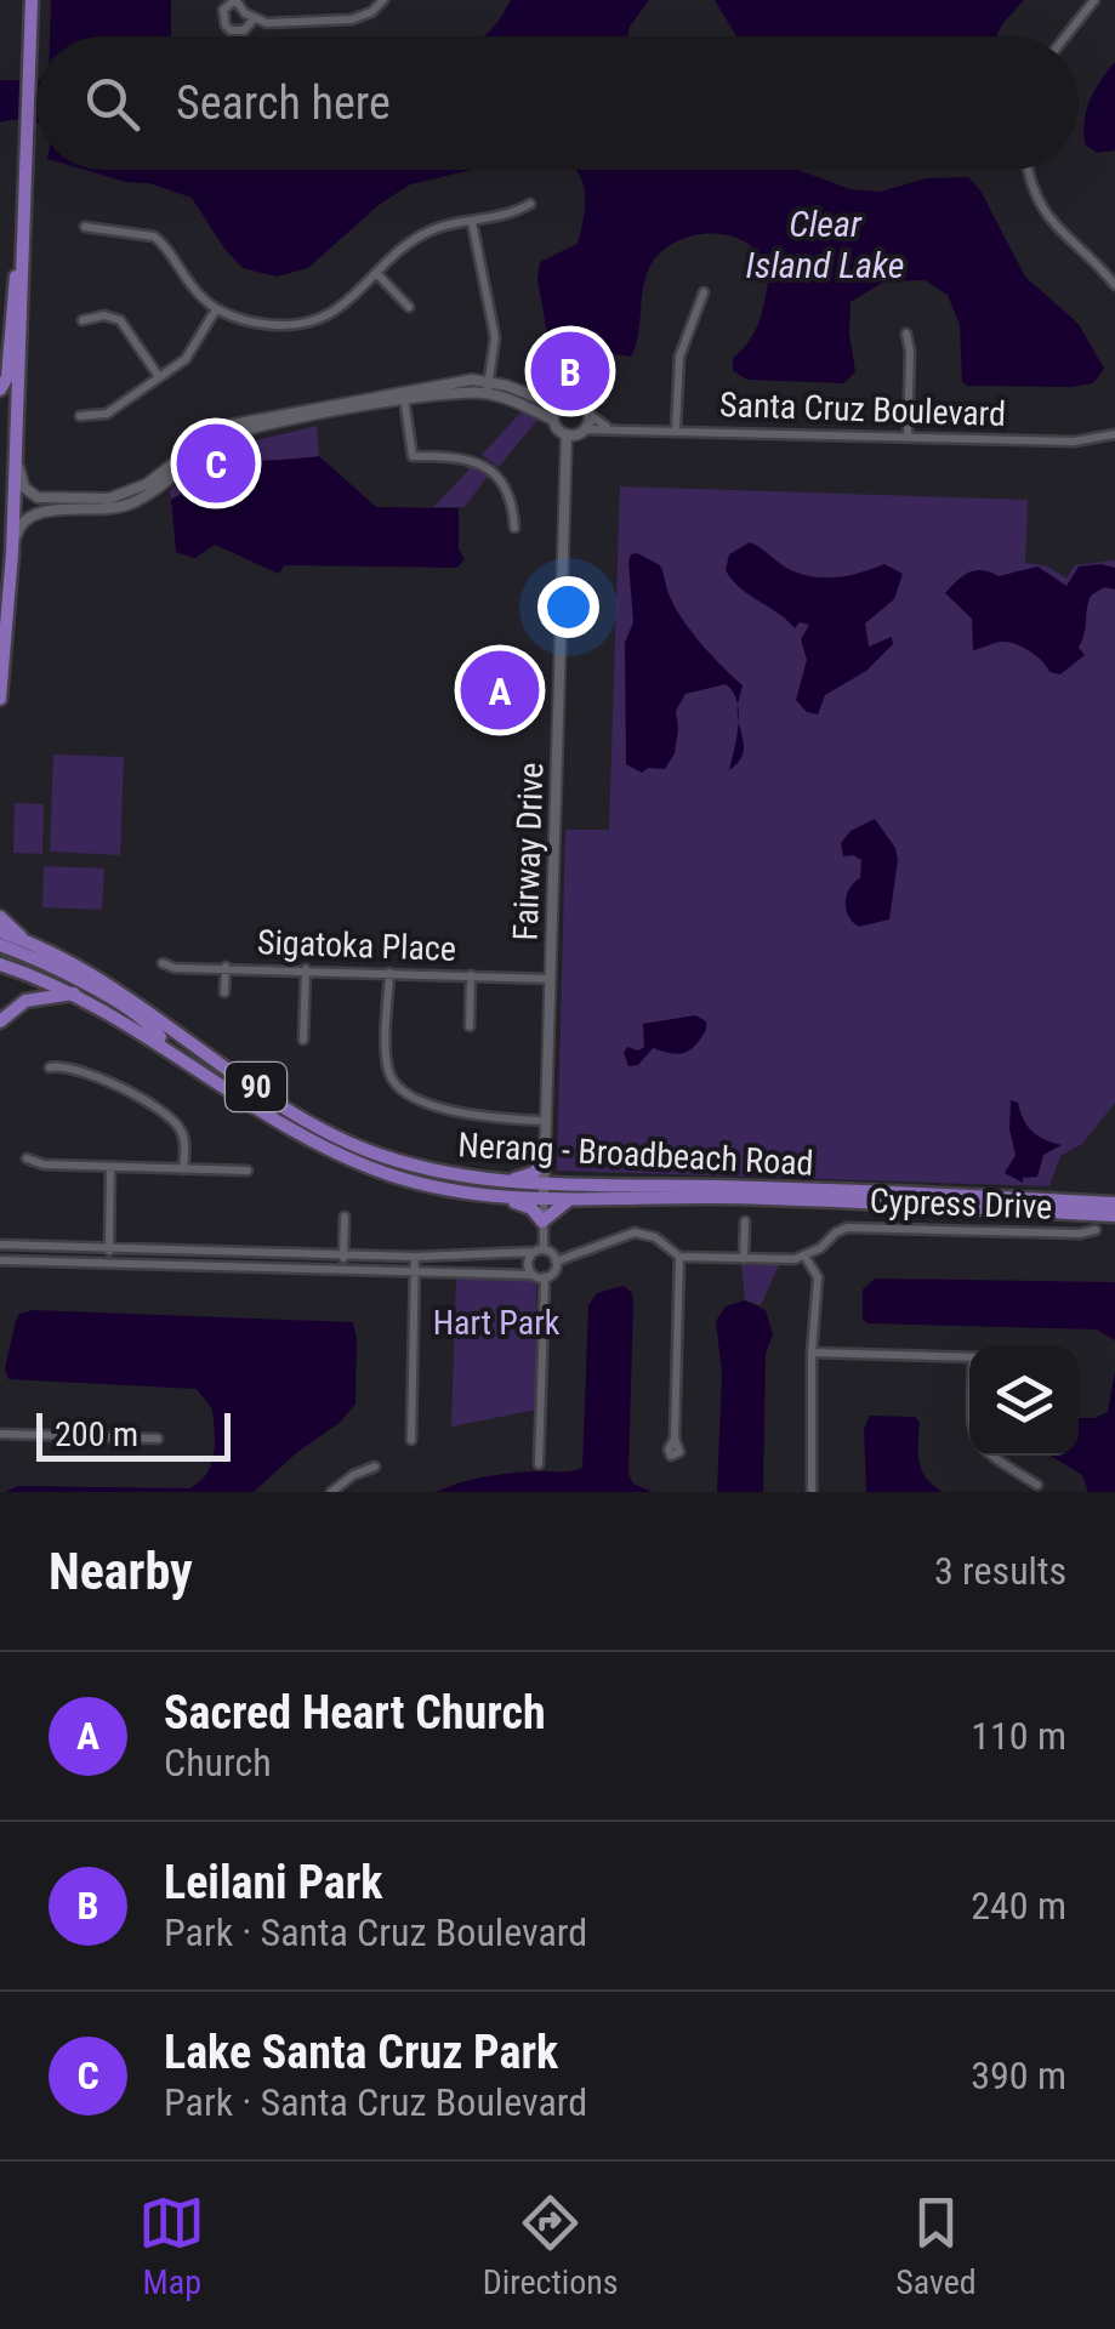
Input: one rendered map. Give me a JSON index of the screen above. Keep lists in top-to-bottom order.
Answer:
{
  "streets": {
    "main road": ["90", "Nerang - Broadbeach Road"],
    "street": [
      "Santa Cruz Boulevard",
      "Fairway Drive",
      "Sigatoka Place",
      "Cypress Drive"
    ]
  },
  "crossings": [
    ["Santa Cruz Boulevard", "Fairway Drive"],
    ["Fairway Drive", "Sigatoka Place"],
    ["Fairway Drive", "Nerang - Broadbeach Road"],
    ["90", "Nerang - Broadbeach Road"]
  ],
  "water": ["Clear Island Lake"],
  "parks": ["Hart Park"],
  "scale_bar": "200 m",
  "page": {
    "search": "Search here",
    "pins": ["B", "C", "A"],
    "scale": "200 m",
    "heading": ["Nearby", "3 results"],
    "list": [
      {
        "mark": "A",
        "name": "Sacred Heart Church",
        "note": "Church",
        "value": "110 m"
      },
      {
        "mark": "B",
        "name": "Leilani Park",
        "note": "Park · Santa Cruz Boulevard",
        "value": "240 m"
      },
      {
        "mark": "C",
        "name": "Lake Santa Cruz Park",
        "note": "Park · Santa Cruz Boulevard",
        "value": "390 m"
      }
    ],
    "nav": ["Map", "Directions", "Saved"]
  }
}
